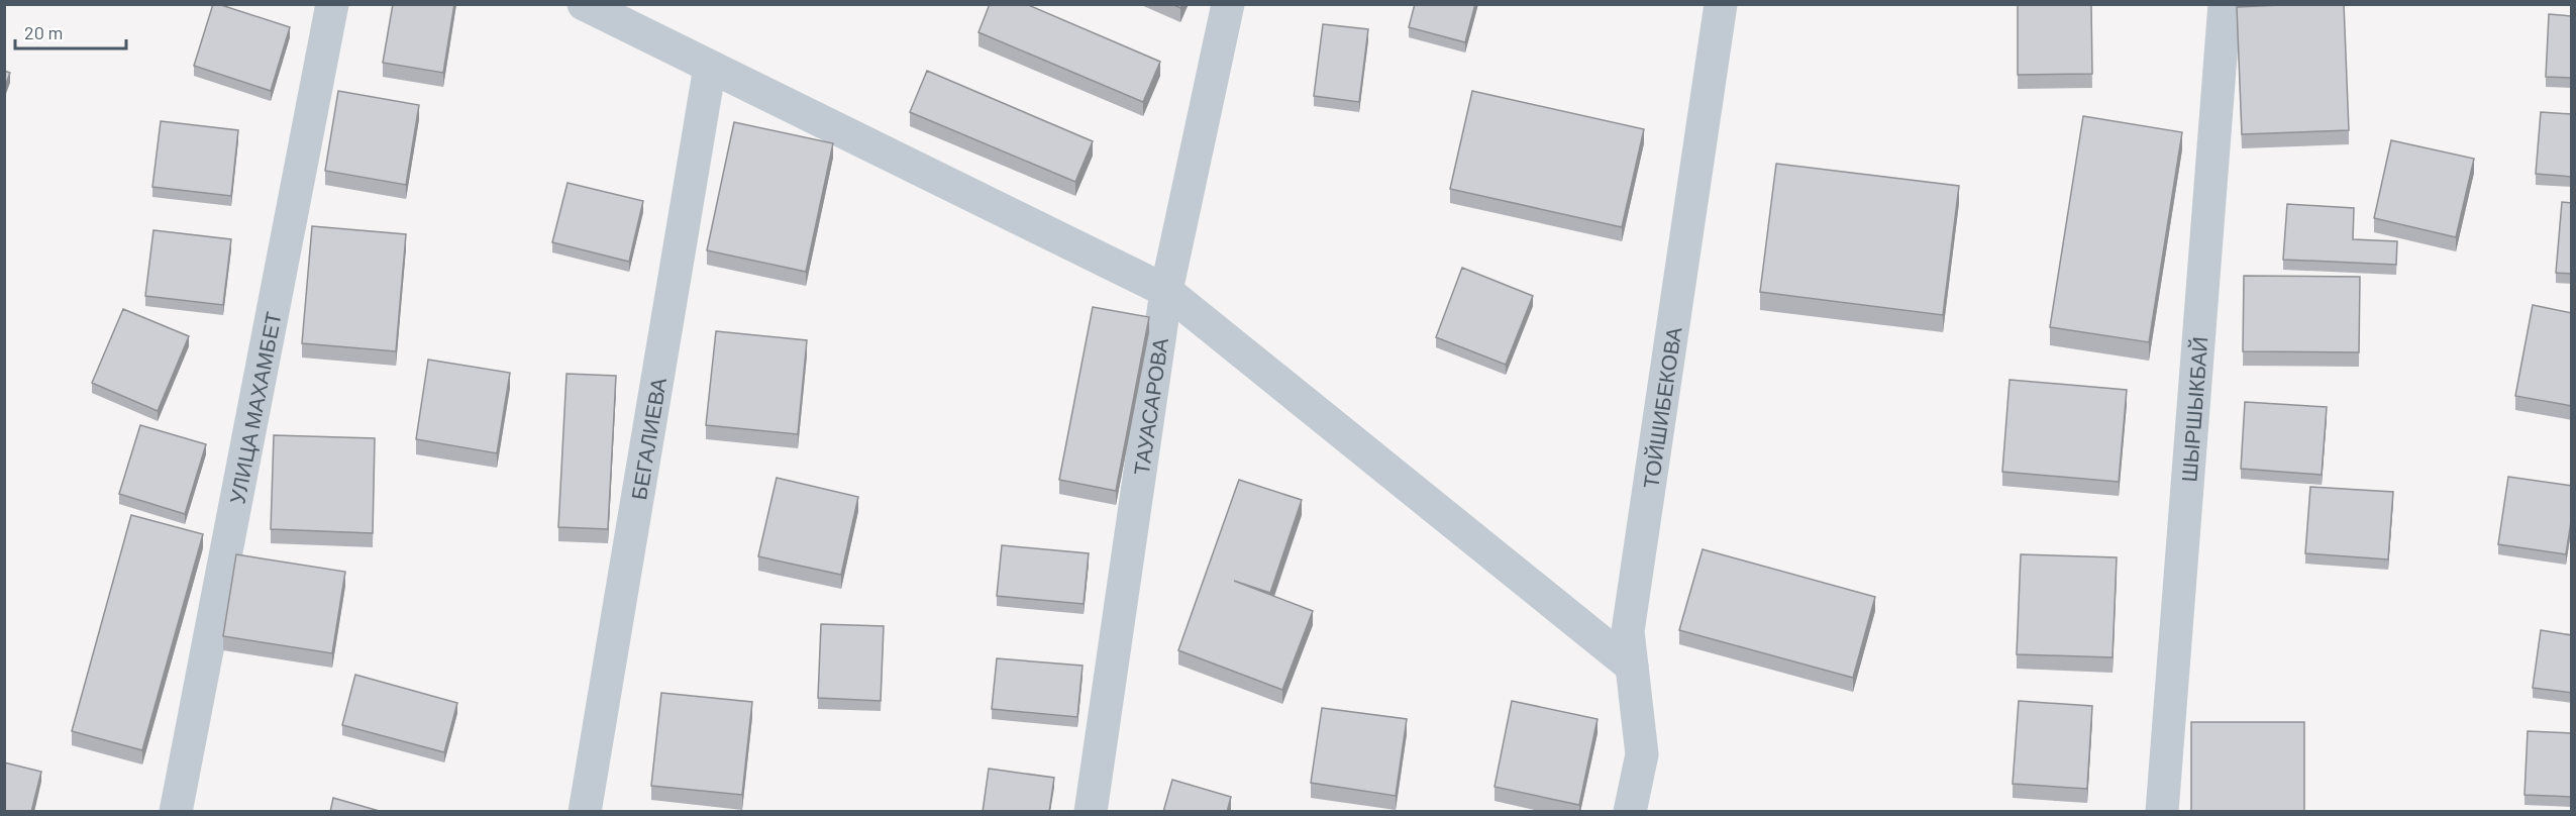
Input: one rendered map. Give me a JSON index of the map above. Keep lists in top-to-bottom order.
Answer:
{
  "streets": {
    "street": [
      "ТАУАСАРОВА",
      "УЛИЦА МАХАМБЕТ",
      "ТОЙШИБЕКОВА",
      "ШЫРШЫКБАЙ",
      "БЕГАЛИЕВА"
    ]
  },
  "scale_bar": "20 m"
}
